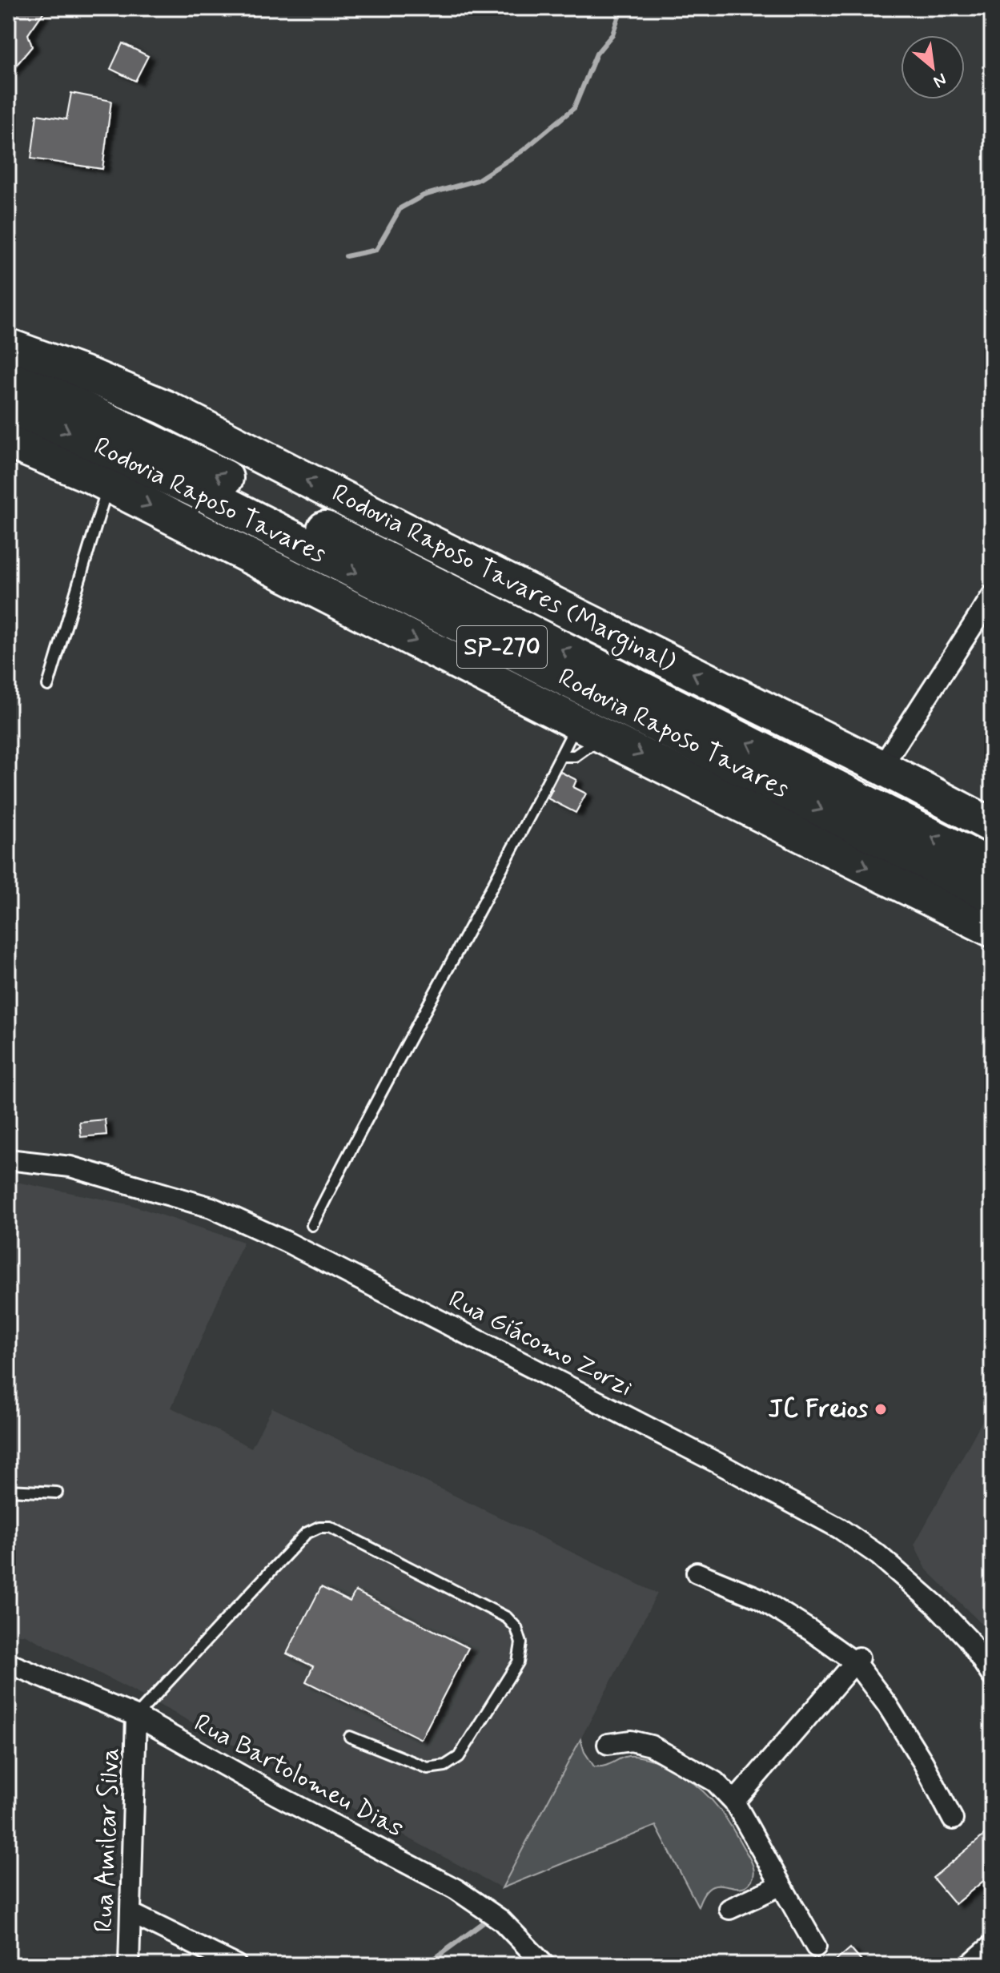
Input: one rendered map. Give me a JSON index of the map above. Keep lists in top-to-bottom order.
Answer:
{
  "streets": {
    "highway": ["Rodovia Raposo Tavares", "Rodovia Raposo Tavares (Marginal)", "SP-270"],
    "street": ["Rua Giácomo Zorzi", "Rua Bartolomeu Dias", "Rua Amilcar Silva"]
  },
  "crossings": [
    ["Rodovia Raposo Tavares", "Rodovia Raposo Tavares (Marginal)"],
    ["Rua Bartolomeu Dias", "Rua Amilcar Silva"]
  ],
  "one_way": ["Rodovia Raposo Tavares (Marginal)"],
  "places": ["JC Freios"],
  "north": "bottom right"
}
